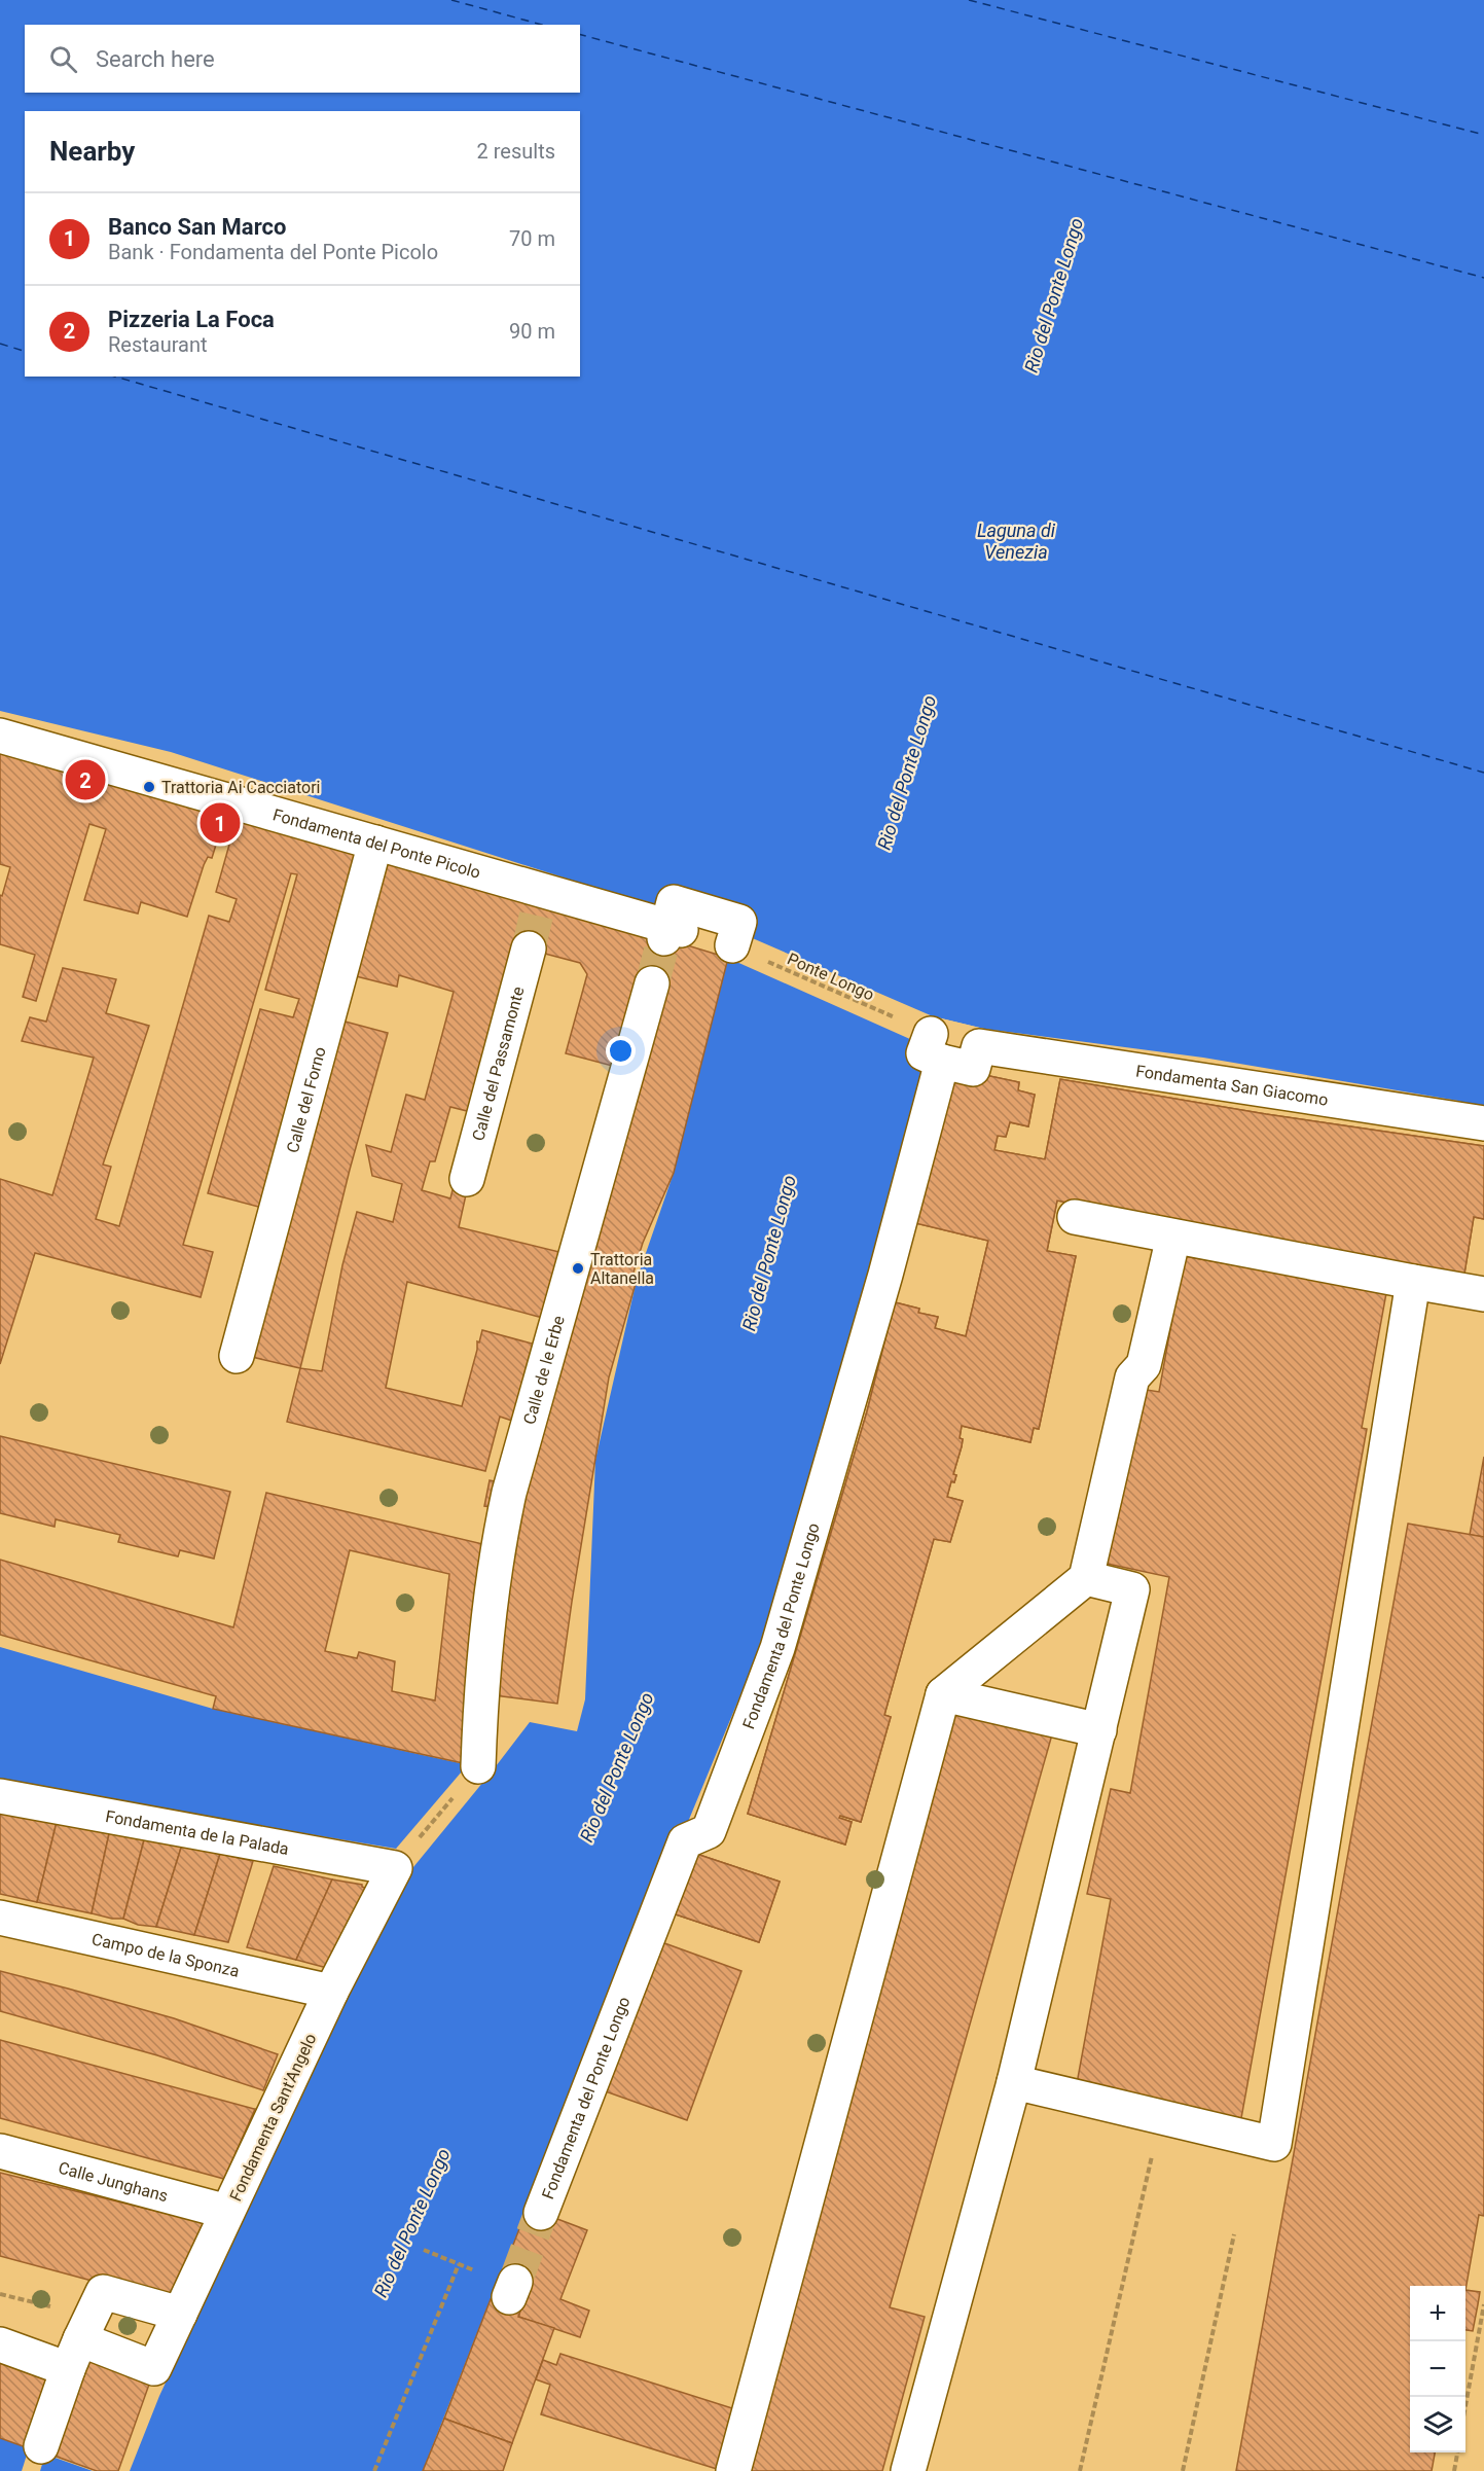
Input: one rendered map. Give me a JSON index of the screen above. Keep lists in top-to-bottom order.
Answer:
{
  "streets": {
    "street": [
      "Fondamenta del Ponte Picolo",
      "Calle del Passamonte",
      "Fondamenta San Giacomo",
      "Calle del Forno",
      "Calle de le Erbe",
      "Fondamenta del Ponte Longo",
      "Fondamenta de la Palada",
      "Campo de la Sponza",
      "Fondamenta Sant'Angelo",
      "Calle Junghans"
    ],
    "path": ["Ponte Longo"]
  },
  "crossings": [
    ["Fondamenta del Ponte Picolo", "Ponte Longo"],
    ["Fondamenta del Ponte Picolo", "Calle del Forno"],
    ["Ponte Longo", "Fondamenta San Giacomo"],
    ["Ponte Longo", "Fondamenta del Ponte Longo"],
    ["Fondamenta San Giacomo", "Fondamenta del Ponte Longo"],
    ["Fondamenta de la Palada", "Fondamenta Sant'Angelo"],
    ["Campo de la Sponza", "Fondamenta Sant'Angelo"],
    ["Fondamenta Sant'Angelo", "Calle Junghans"]
  ],
  "water": ["Rio del Ponte Longo", "Laguna di Venezia"],
  "places": ["Trattoria Ai Cacciatori", "Trattoria Altanella"],
  "page": {
    "search": "Search here",
    "heading": ["Nearby", "2 results"],
    "list": [
      {
        "mark": "1",
        "name": "Banco San Marco",
        "note": "Bank · Fondamenta del Ponte Picolo",
        "value": "70 m"
      },
      {
        "mark": "2",
        "name": "Pizzeria La Foca",
        "note": "Restaurant",
        "value": "90 m"
      }
    ],
    "pins": ["2", "1"],
    "map_buttons": ["+", "−"]
  }
}
